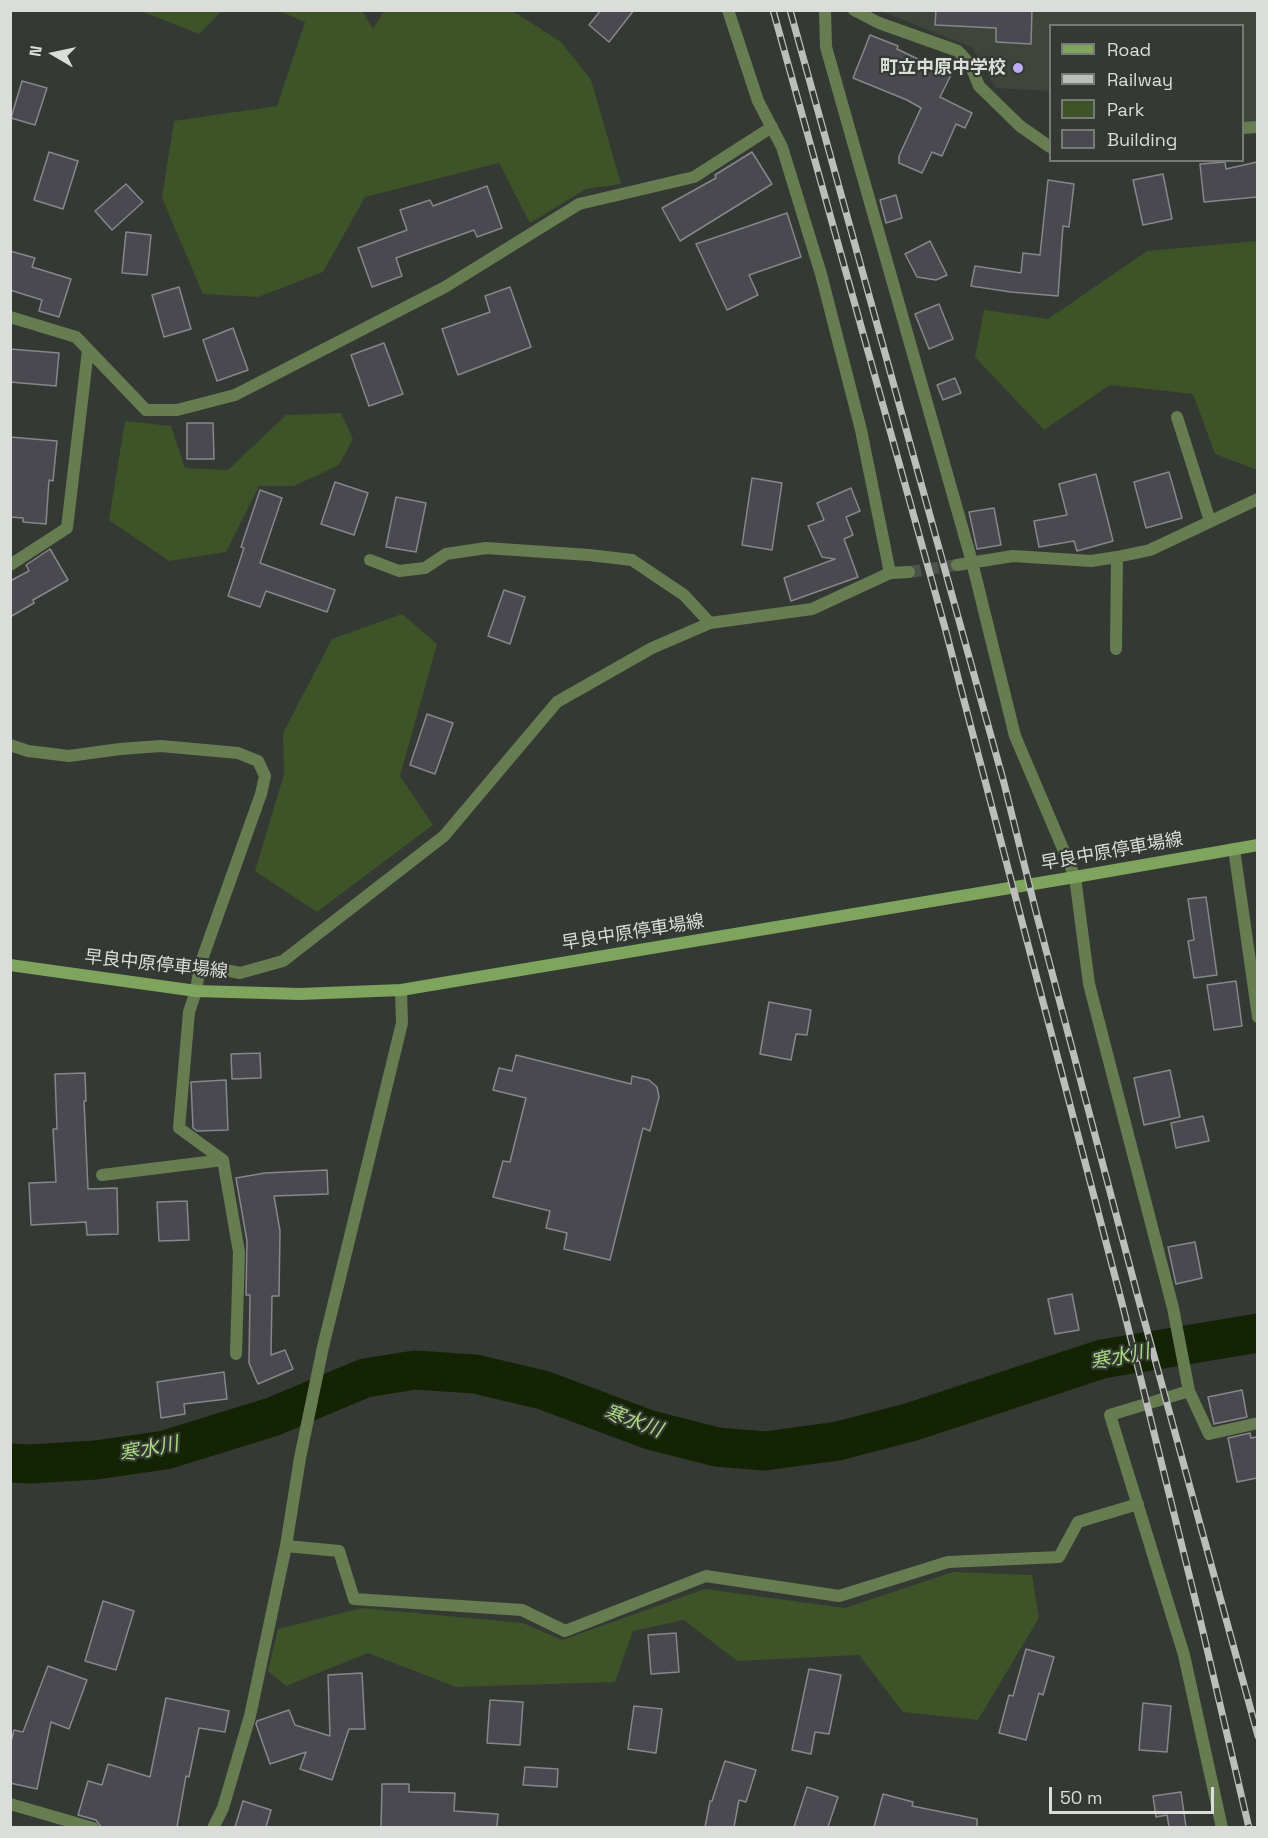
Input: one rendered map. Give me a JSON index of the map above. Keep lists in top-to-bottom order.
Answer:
{
  "streets": {
    "main road": ["早良中原停車場線"]
  },
  "water": ["寒水川"],
  "places": ["町立中原中学校"],
  "legend": [
    "Road",
    "Railway",
    "Park",
    "Building"
  ],
  "scale_bar": "50 m",
  "north": "left"
}
